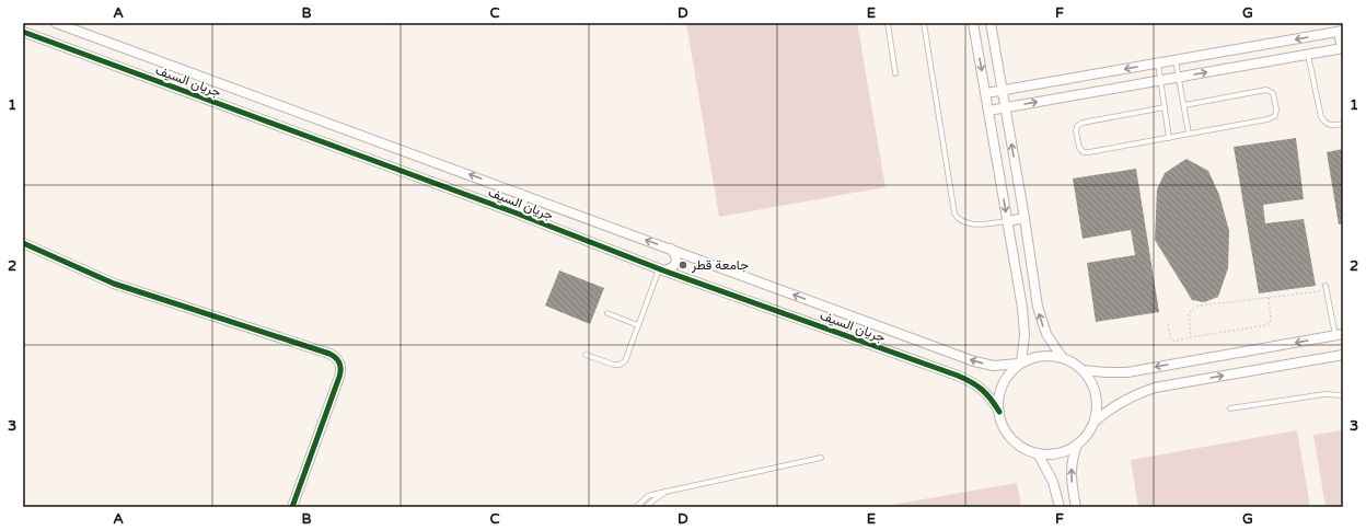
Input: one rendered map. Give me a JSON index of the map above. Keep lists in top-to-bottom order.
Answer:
{
  "streets": {
    "street": ["جريان السيف"]
  },
  "places": ["جامعة قطر"],
  "grid": {
    "columns": [
      "A",
      "B",
      "C",
      "D",
      "E",
      "F",
      "G"
    ],
    "rows": ["1", "2", "3"]
  }
}
